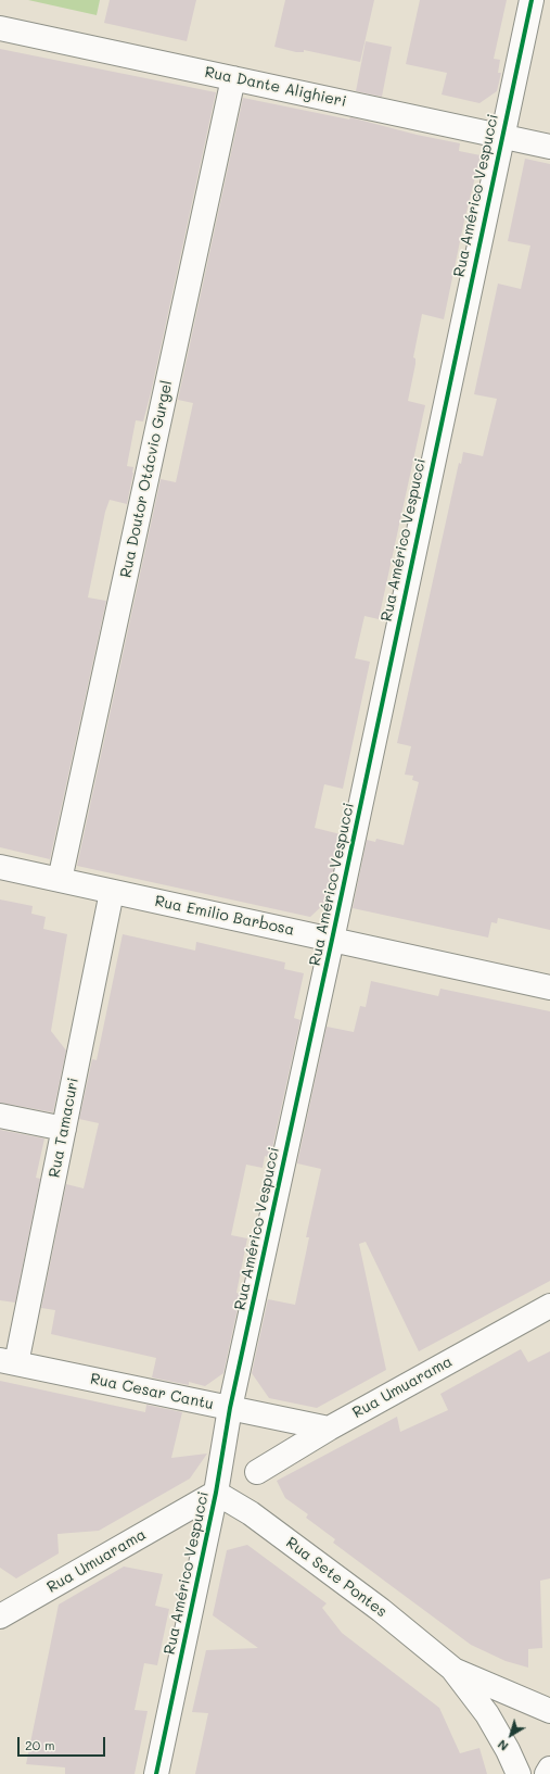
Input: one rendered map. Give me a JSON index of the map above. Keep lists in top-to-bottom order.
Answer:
{
  "streets": {
    "street": [
      "Rua Dante Alighieri",
      "Rua Américo Vespucci",
      "Rua Doutor Otácvio Gurgel",
      "Rua Emilio Barbosa",
      "Rua Tamacuri",
      "Rua Umuarama",
      "Rua Cesar Cantu",
      "Rua Sete Pontes"
    ]
  },
  "crossings": [
    ["Rua Dante Alighieri", "Rua Américo Vespucci"],
    ["Rua Dante Alighieri", "Rua Doutor Otácvio Gurgel"],
    ["Rua Américo Vespucci", "Rua Emilio Barbosa"],
    ["Rua Américo Vespucci", "Rua Umuarama"],
    ["Rua Américo Vespucci", "Rua Cesar Cantu"],
    ["Rua Américo Vespucci", "Rua Sete Pontes"],
    ["Rua Doutor Otácvio Gurgel", "Rua Emilio Barbosa"],
    ["Rua Emilio Barbosa", "Rua Tamacuri"],
    ["Rua Tamacuri", "Rua Cesar Cantu"],
    ["Rua Umuarama", "Rua Cesar Cantu"],
    ["Rua Umuarama", "Rua Sete Pontes"]
  ],
  "scale_bar": "20 m",
  "north": "bottom left"
}
